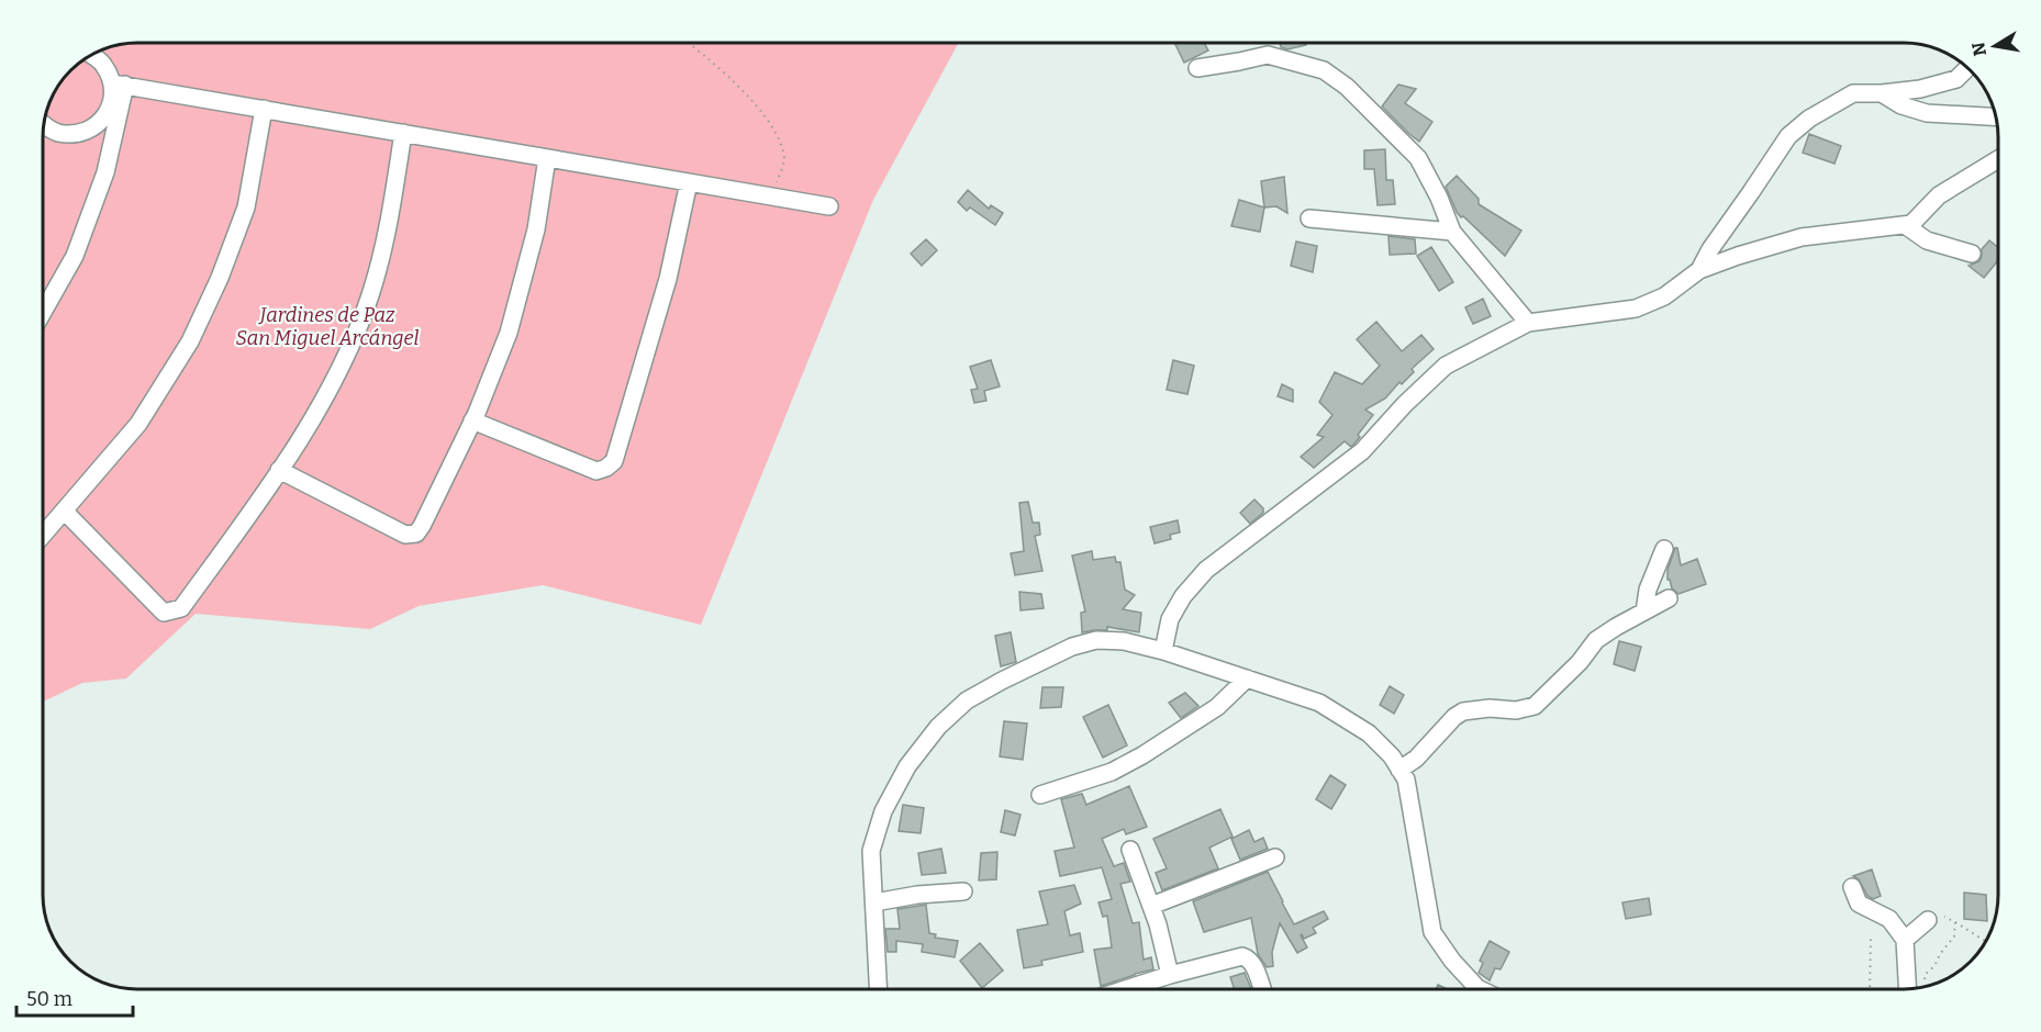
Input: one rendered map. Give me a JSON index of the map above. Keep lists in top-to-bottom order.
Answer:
{
  "parks": ["Jardines de Paz San Miguel Arcángel"],
  "scale_bar": "50 m",
  "north": "left"
}
